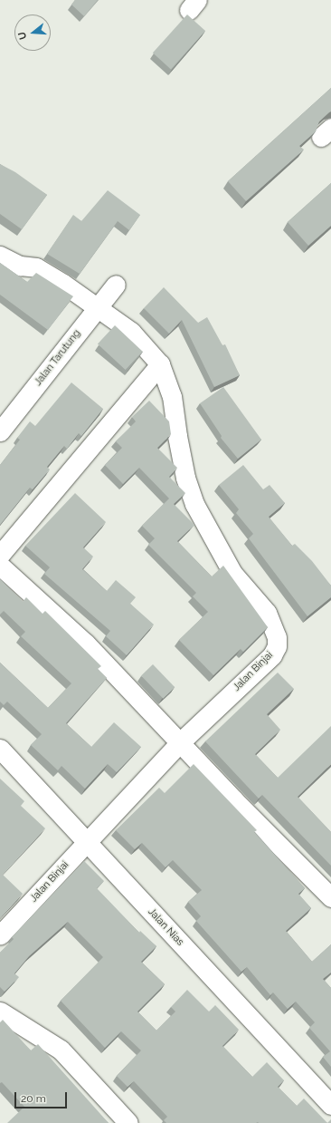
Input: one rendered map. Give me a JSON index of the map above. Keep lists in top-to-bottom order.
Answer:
{
  "streets": {
    "street": ["Jalan Tarutung", "Jalan Binjai", "Jalan Nias"]
  },
  "crossings": [
    ["Jalan Tarutung", "Jalan Binjai"],
    ["Jalan Binjai", "Jalan Nias"]
  ],
  "scale_bar": "20 m",
  "north": "left"
}
